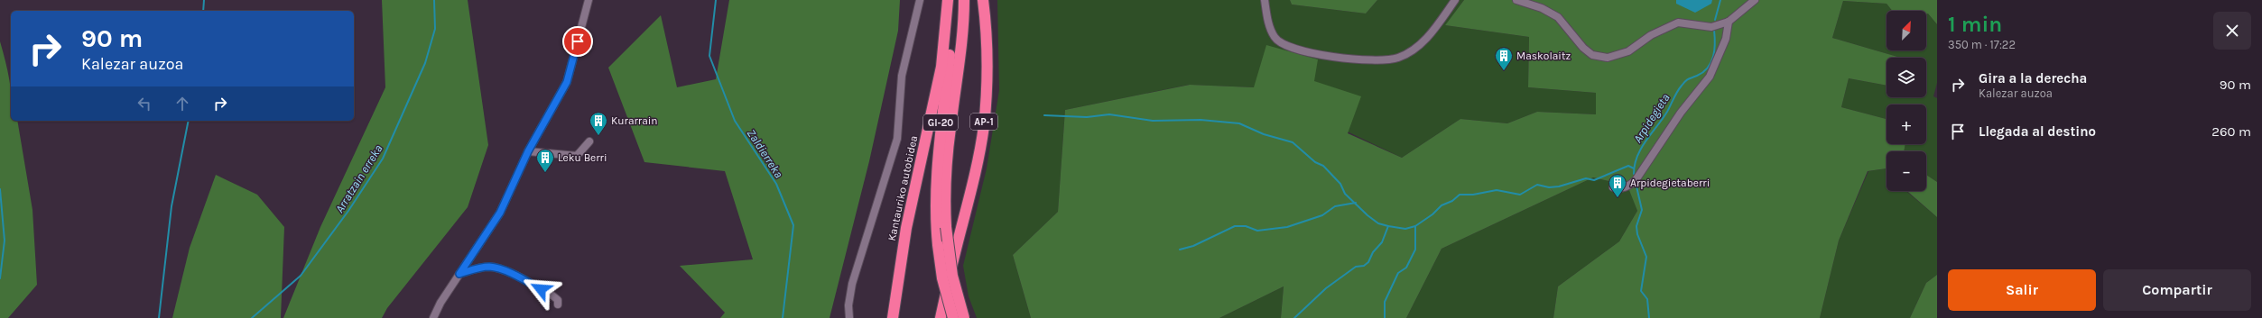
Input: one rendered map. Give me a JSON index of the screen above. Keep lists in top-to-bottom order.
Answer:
{
  "streets": {
    "highway": ["AP-1", "GI-20", "Kantauriko autobidea"]
  },
  "water": ["Arpidegieta", "Zaldierreka", "Arratzain erreka"],
  "places": {
    "building": [
      "Maskolaitz",
      "Kurarrain",
      "Leku Berri",
      "Arpidegietaberri"
    ]
  },
  "north": "top right",
  "page": {
    "heading": ["1 min", "350 m · 17:22"],
    "map_buttons": ["+", "−"],
    "turn": ["90 m", "Kalezar auzoa"],
    "list": [
      {
        "name": "Gira a la derecha",
        "note": "Kalezar auzoa",
        "value": "90 m"
      },
      {
        "name": "Llegada al destino",
        "value": "260 m"
      }
    ],
    "buttons": ["Salir", "Compartir"]
  }
}
